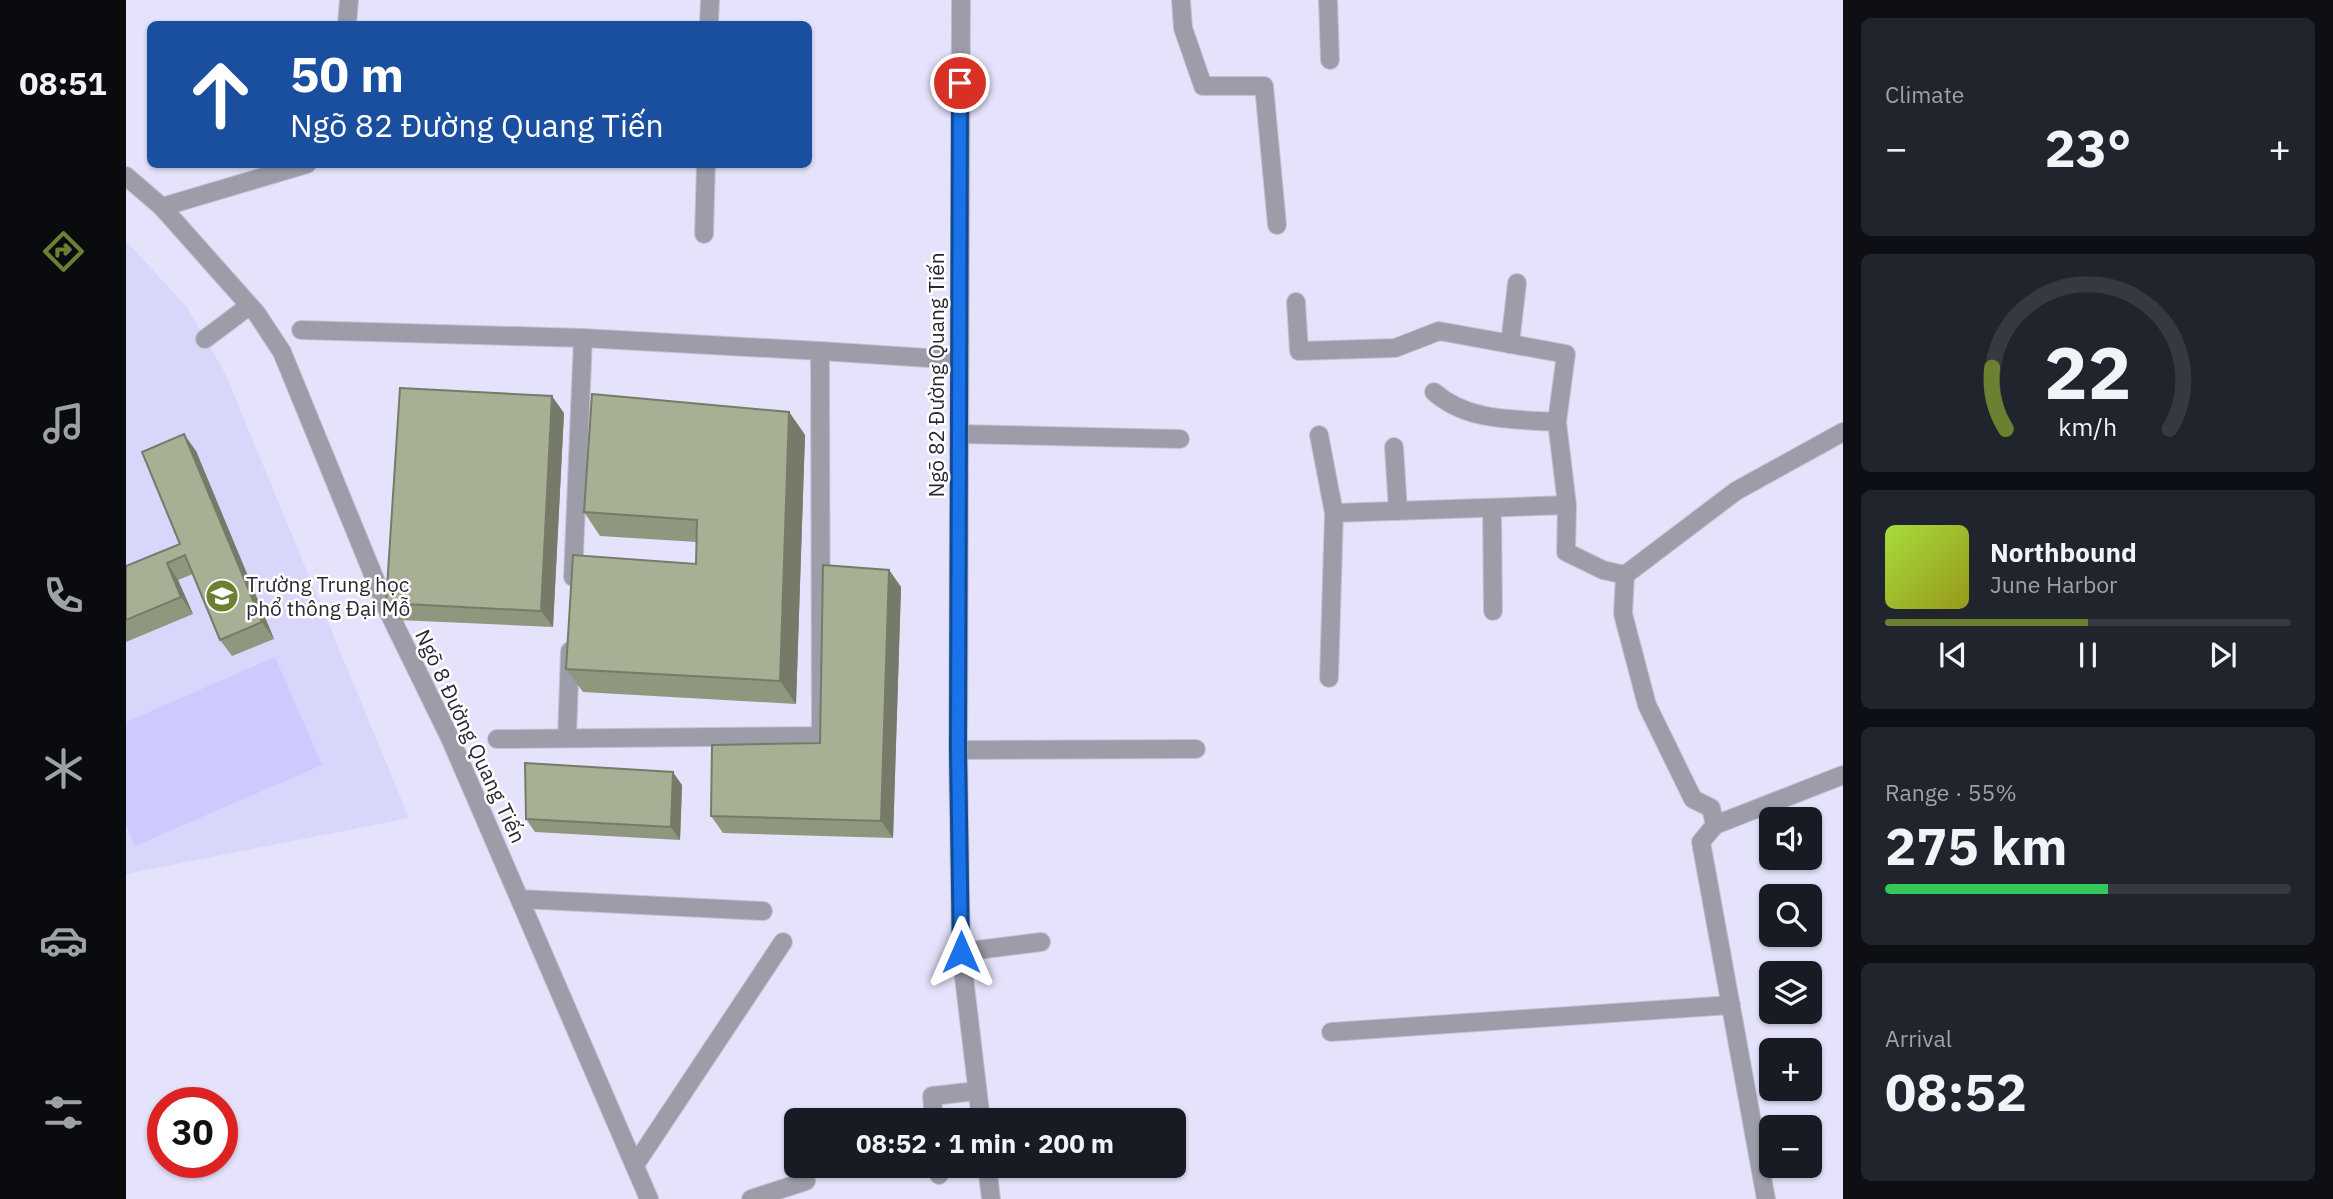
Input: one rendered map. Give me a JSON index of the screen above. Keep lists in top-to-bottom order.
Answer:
{
  "streets": {
    "street": ["Ngõ 82 Đường Quang Tiến", "Ngõ 8 Đường Quang Tiến"]
  },
  "places": {
    "school or university": ["Trường Trung học phổ thông Đại Mỗ"]
  },
  "page": {
    "tabs": "08:51",
    "tile": [
      "Climate",
      ["Range · 55%", "275 km"],
      ["Arrival", "08:52"]
    ],
    "turn": ["50 m", "Ngõ 82 Đường Quang Tiến"],
    "heat": ["−", "23°", "+"],
    "song": ["Northbound", "June Harbor"],
    "map_buttons": ["+", "−"],
    "limit": "30",
    "trip": "08:52 · 1 min · 200 m",
    "gauge": ["22", "km/h"]
  }
}
